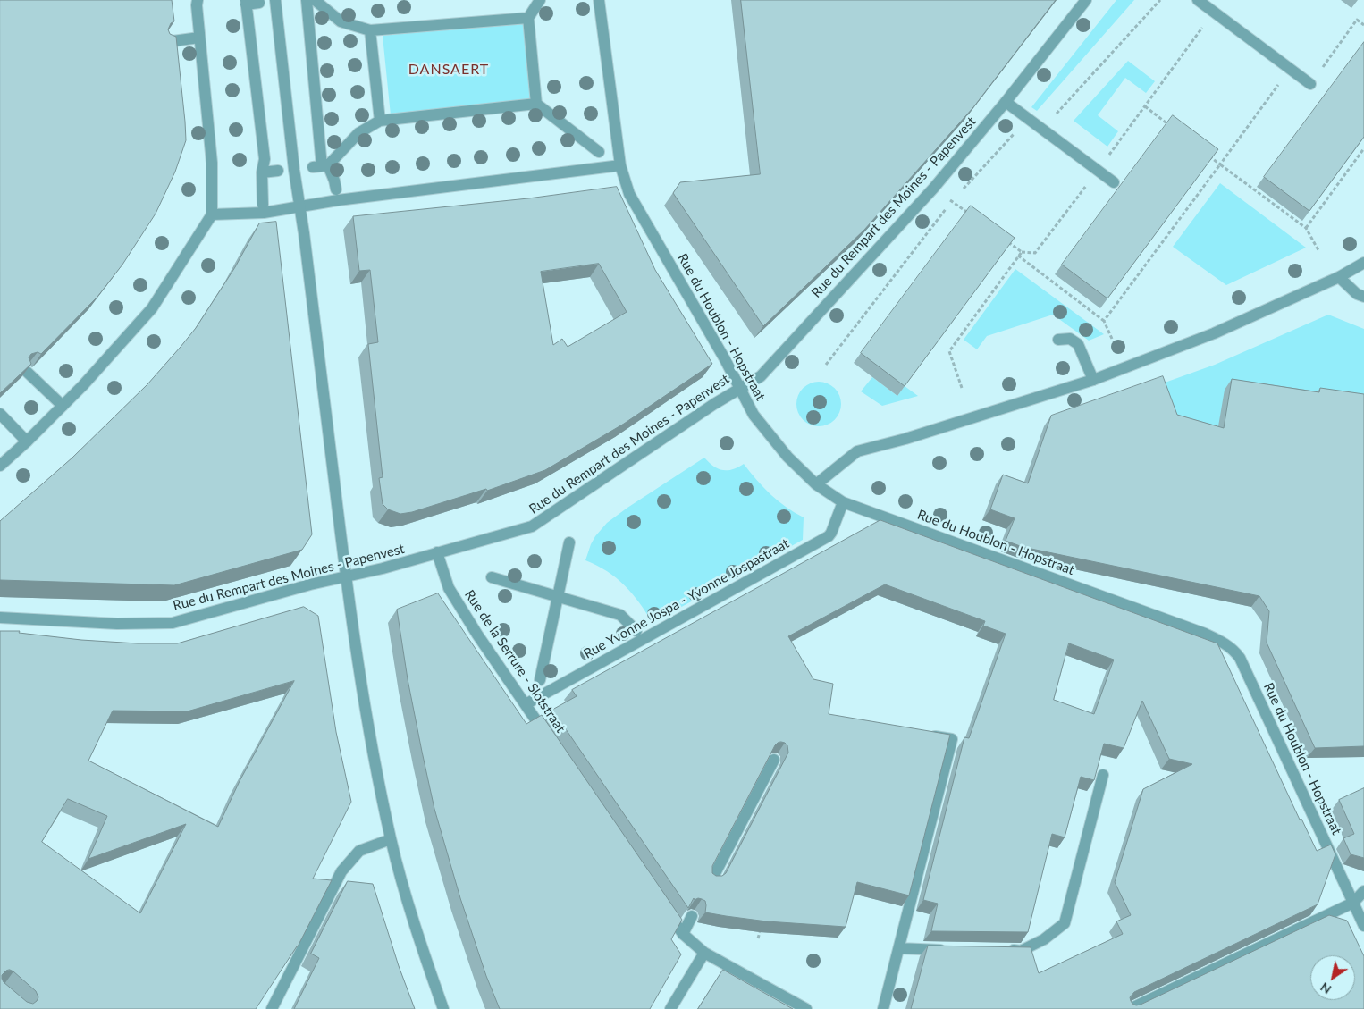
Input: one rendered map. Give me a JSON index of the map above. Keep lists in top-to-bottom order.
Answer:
{
  "streets": {
    "street": [
      "Rue du Rempart des Moines - Papenvest",
      "Rue du Houblon - Hopstraat",
      "Rue Yvonne Jospa - Yvonne Jospastraat",
      "Rue de la Serrure - Slotstraat"
    ]
  },
  "crossings": [
    ["Rue du Rempart des Moines - Papenvest", "Rue du Houblon - Hopstraat"],
    ["Rue du Rempart des Moines - Papenvest", "Rue de la Serrure - Slotstraat"],
    ["Rue du Houblon - Hopstraat", "Rue Yvonne Jospa - Yvonne Jospastraat"],
    ["Rue Yvonne Jospa - Yvonne Jospastraat", "Rue de la Serrure - Slotstraat"]
  ],
  "districts": ["DANSAERT"],
  "north": "bottom left"
}
